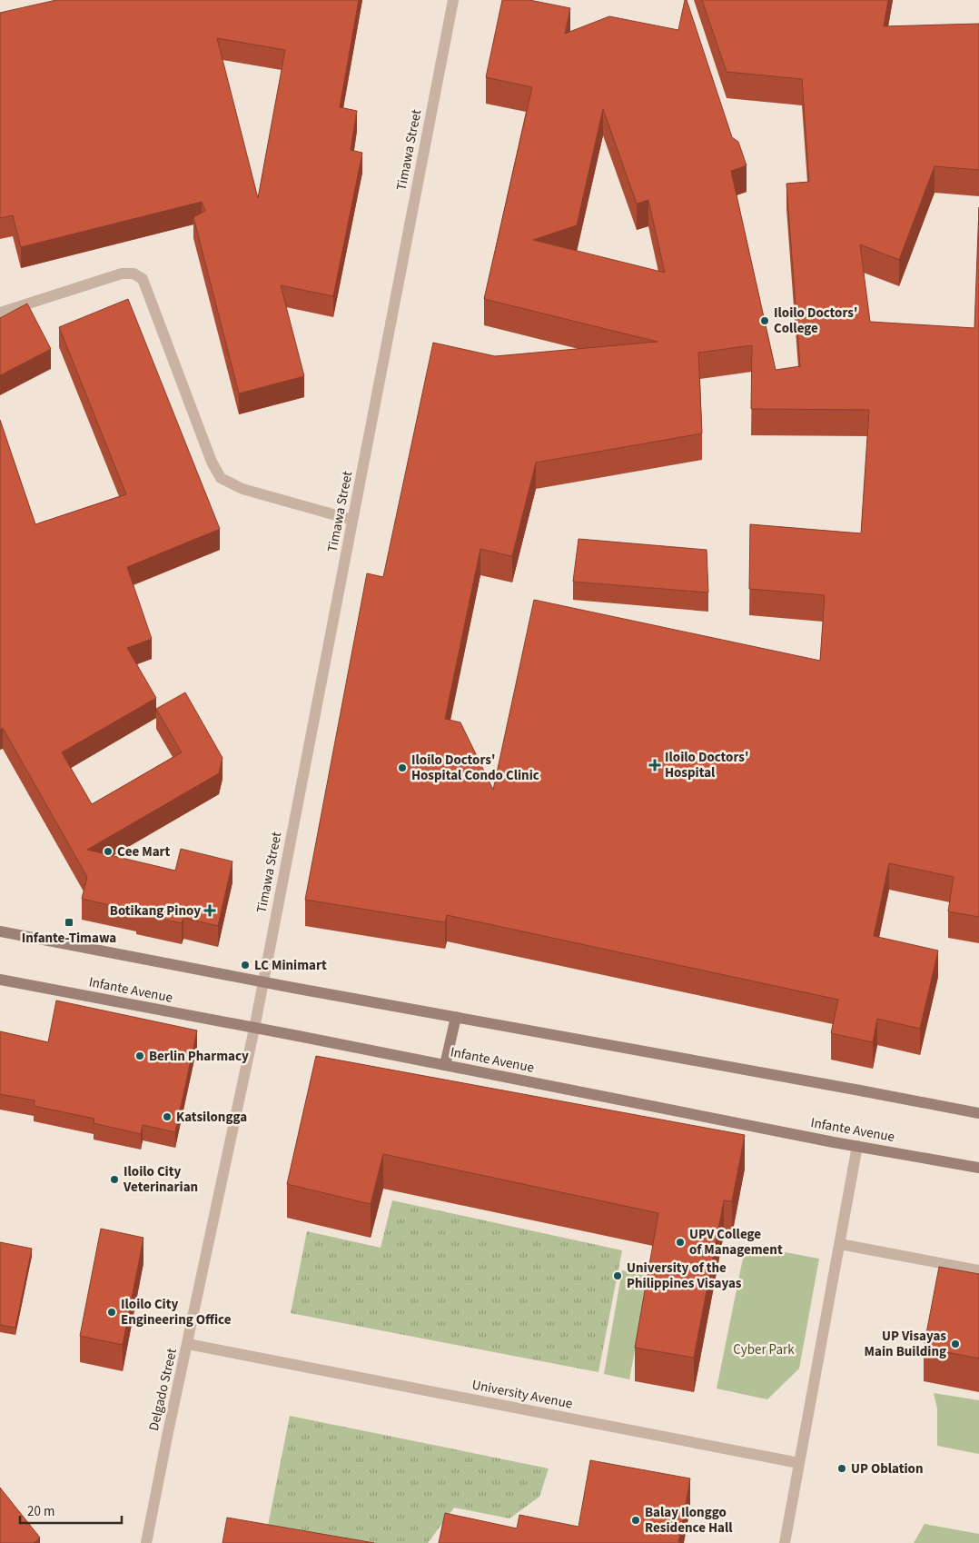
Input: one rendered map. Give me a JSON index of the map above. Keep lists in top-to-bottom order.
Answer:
{
  "streets": {
    "main road": ["Infante Avenue"],
    "street": ["Timawa Street", "Delgado Street", "University Avenue"]
  },
  "crossings": [
    ["Timawa Street", "Infante Avenue"],
    ["Timawa Street", "Delgado Street"],
    ["Infante Avenue", "Delgado Street"],
    ["Delgado Street", "University Avenue"]
  ],
  "parks": ["Cyber Park"],
  "places": {
    "other": [
      "Iloilo Doctors' College",
      "Iloilo Doctors' Hospital Condo Clinic",
      "Cee Mart",
      "LC Minimart",
      "Berlin Pharmacy",
      "Katsilongga",
      "Iloilo City Veterinarian",
      "UPV College of Management",
      "University of the Philippines Visayas",
      "Iloilo City Engineering Office",
      "UP Visayas Main Building",
      "UP Oblation",
      "Balay Ilonggo Residence Hall"
    ],
    "health": ["Iloilo Doctors' Hospital", "Botikang Pinoy"],
    "transit": ["Infante-Timawa"]
  },
  "scale_bar": "20 m"
}
